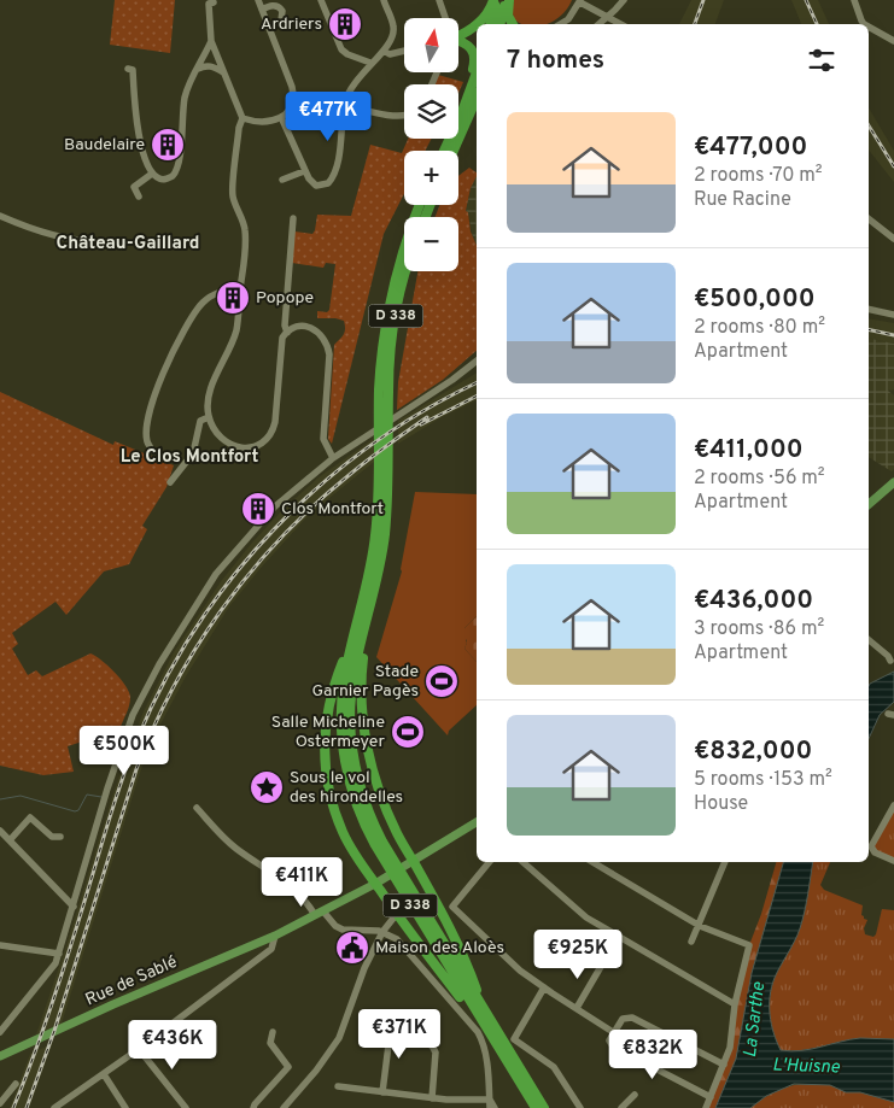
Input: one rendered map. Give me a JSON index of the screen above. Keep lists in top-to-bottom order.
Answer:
{
  "streets": {
    "highway": ["D 338"],
    "main road": ["Rue de Sablé"]
  },
  "crossings": [
    ["D 338", "Rue de Sablé"]
  ],
  "districts": ["Château-Gaillard", "Le Clos Montfort"],
  "water": ["La Sarthe", "L'Huisne"],
  "places": {
    "building": [
      "Ardriers",
      "Baudelaire",
      "Popope",
      "Clos Montfort"
    ],
    "sports": ["Stade Garnier Pagès", "Salle Micheline Ostermeyer"],
    "place": ["Sous le vol des hirondelles"],
    "public building": ["Maison des Aloès"]
  },
  "north": "top",
  "page": {
    "map_buttons": ["+", "−"],
    "heading": "7 homes",
    "price": [
      "€477K",
      "€500K",
      "€411K",
      "€925K",
      "€371K",
      "€436K",
      "€832K"
    ],
    "list": [
      {
        "name": "€477,000",
        "note": "2 rooms · 70 m² · Rue Racine"
      },
      {
        "name": "€500,000",
        "note": "2 rooms · 80 m² · Apartment"
      },
      {
        "name": "€411,000",
        "note": "2 rooms · 56 m² · Apartment"
      },
      {
        "name": "€436,000",
        "note": "3 rooms · 86 m² · Apartment"
      },
      {
        "name": "€832,000",
        "note": "5 rooms · 153 m² · House"
      }
    ]
  }
}
